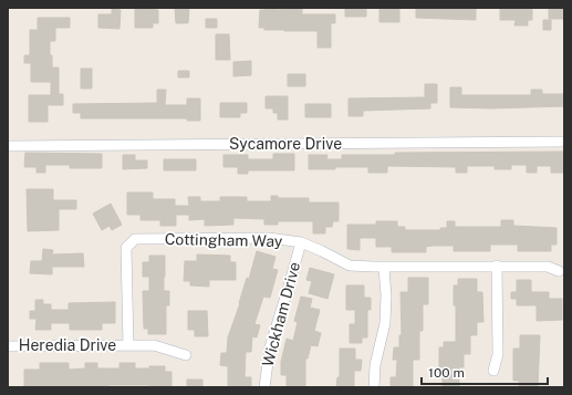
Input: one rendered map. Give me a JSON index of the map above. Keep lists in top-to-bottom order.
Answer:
{
  "streets": {
    "street": [
      "Sycamore Drive",
      "Cottingham Way",
      "Wickham Drive",
      "Heredia Drive"
    ]
  },
  "crossings": [
    ["Cottingham Way", "Wickham Drive"],
    ["Cottingham Way", "Heredia Drive"]
  ],
  "scale_bar": "100 m"
}
